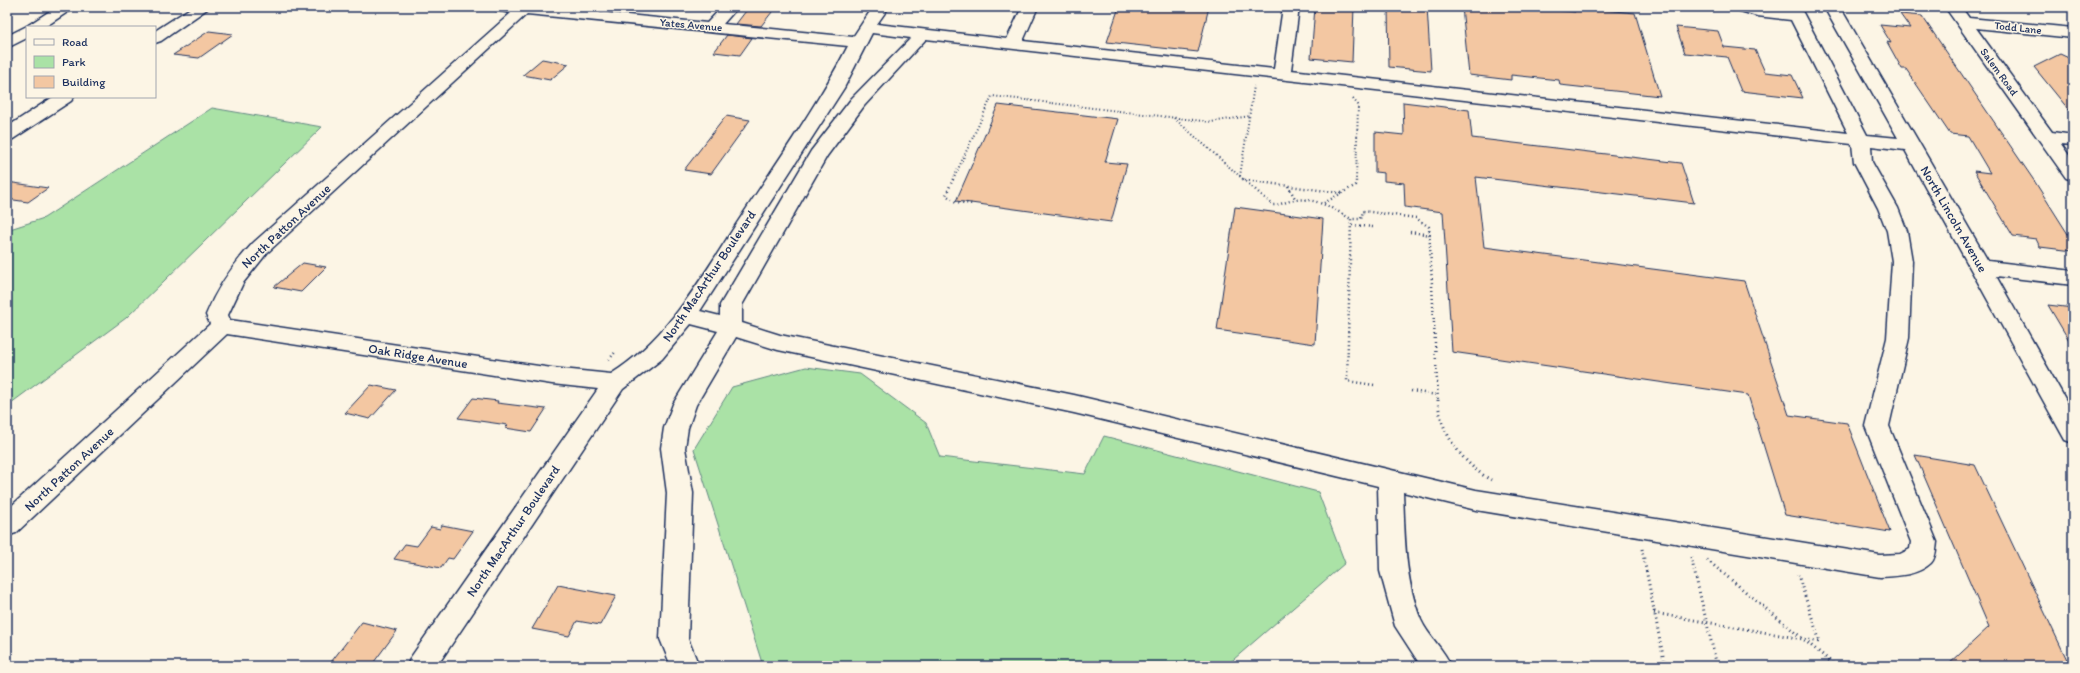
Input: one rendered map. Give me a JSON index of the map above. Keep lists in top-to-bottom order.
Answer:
{
  "streets": {
    "street": [
      "Yates Avenue",
      "Todd Lane",
      "Salem Road",
      "North Lincoln Avenue",
      "North Patton Avenue",
      "North MacArthur Boulevard",
      "Oak Ridge Avenue"
    ]
  },
  "crossings": [
    ["Yates Avenue", "North Lincoln Avenue"],
    ["Yates Avenue", "North Patton Avenue"],
    ["Yates Avenue", "North MacArthur Boulevard"],
    ["Todd Lane", "Salem Road"],
    ["North Patton Avenue", "Oak Ridge Avenue"],
    ["North MacArthur Boulevard", "Oak Ridge Avenue"]
  ],
  "legend": ["Road", "Park", "Building"]
}
